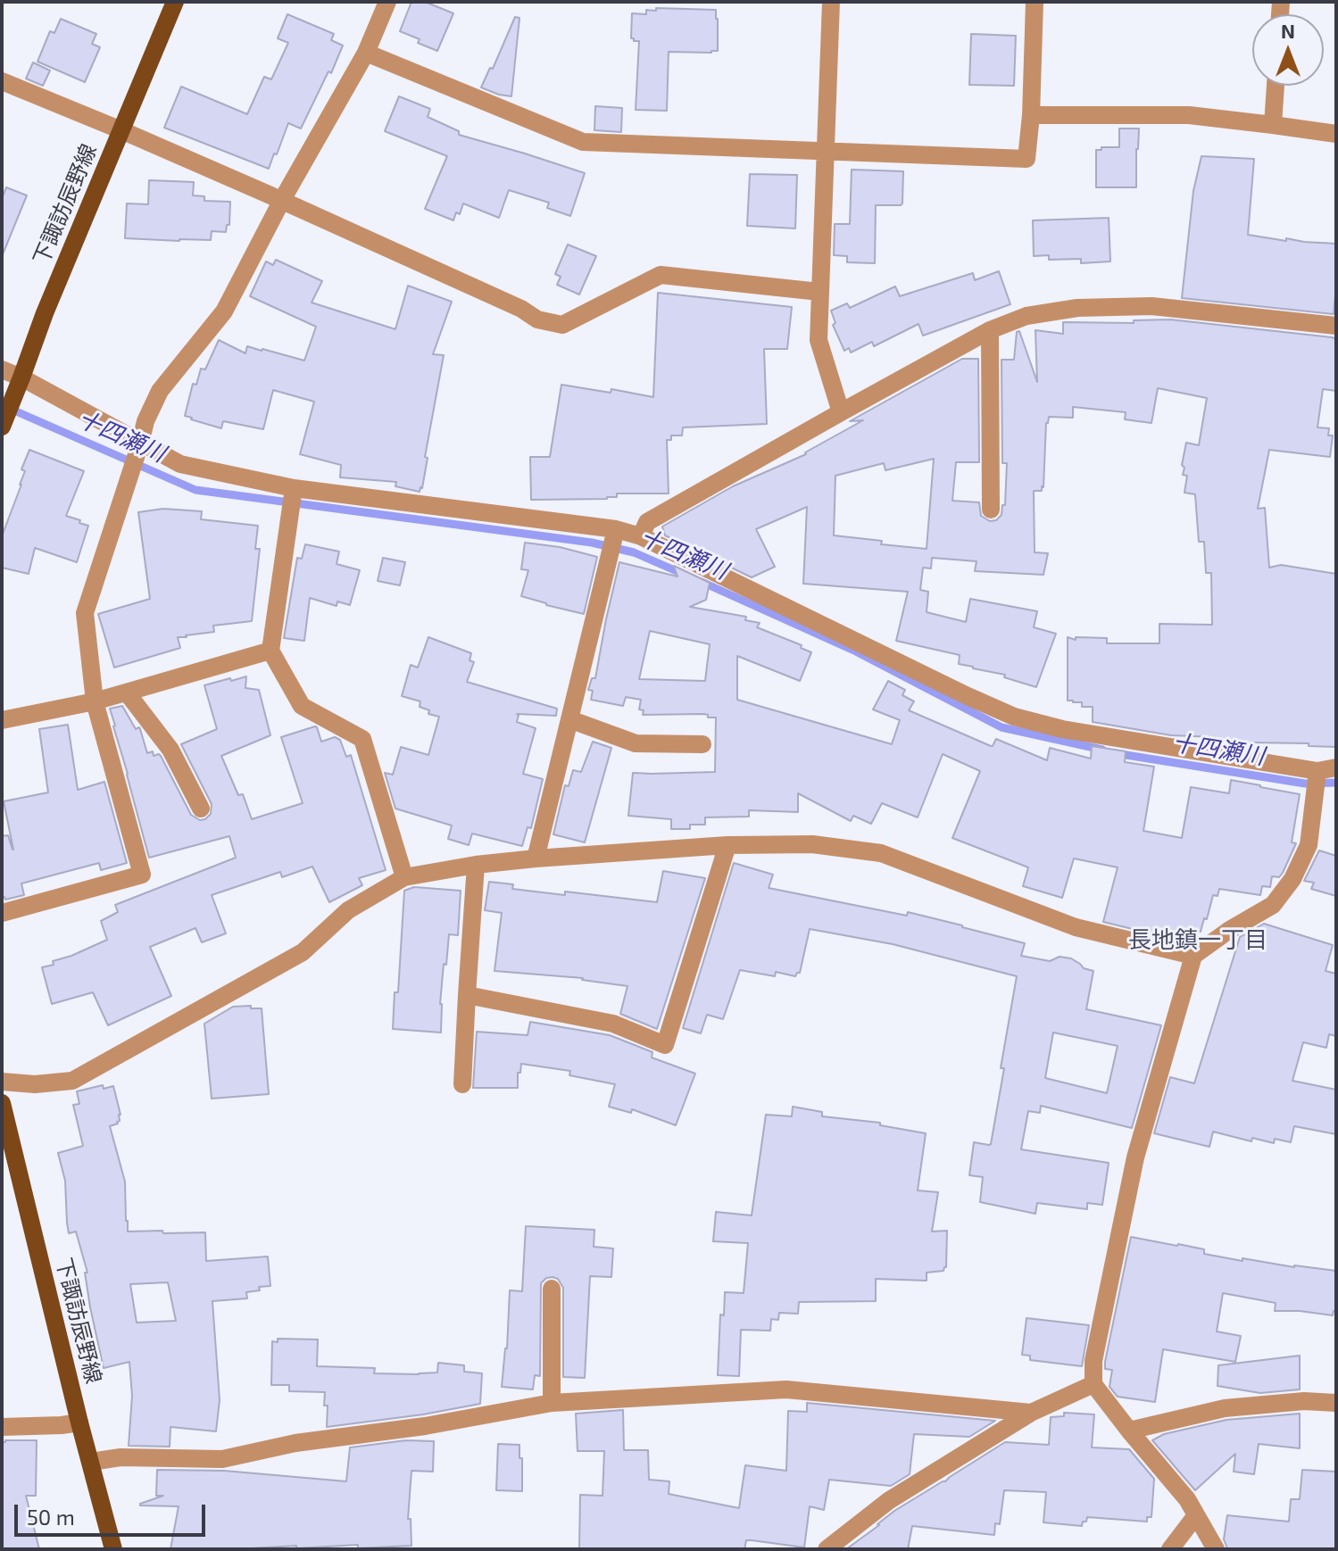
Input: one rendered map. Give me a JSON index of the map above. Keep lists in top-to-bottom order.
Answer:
{
  "streets": {
    "main road": ["下諏訪辰野線"]
  },
  "districts": ["長地鎮一丁目"],
  "water": ["十四瀬川"],
  "scale_bar": "50 m",
  "north": "top"
}
